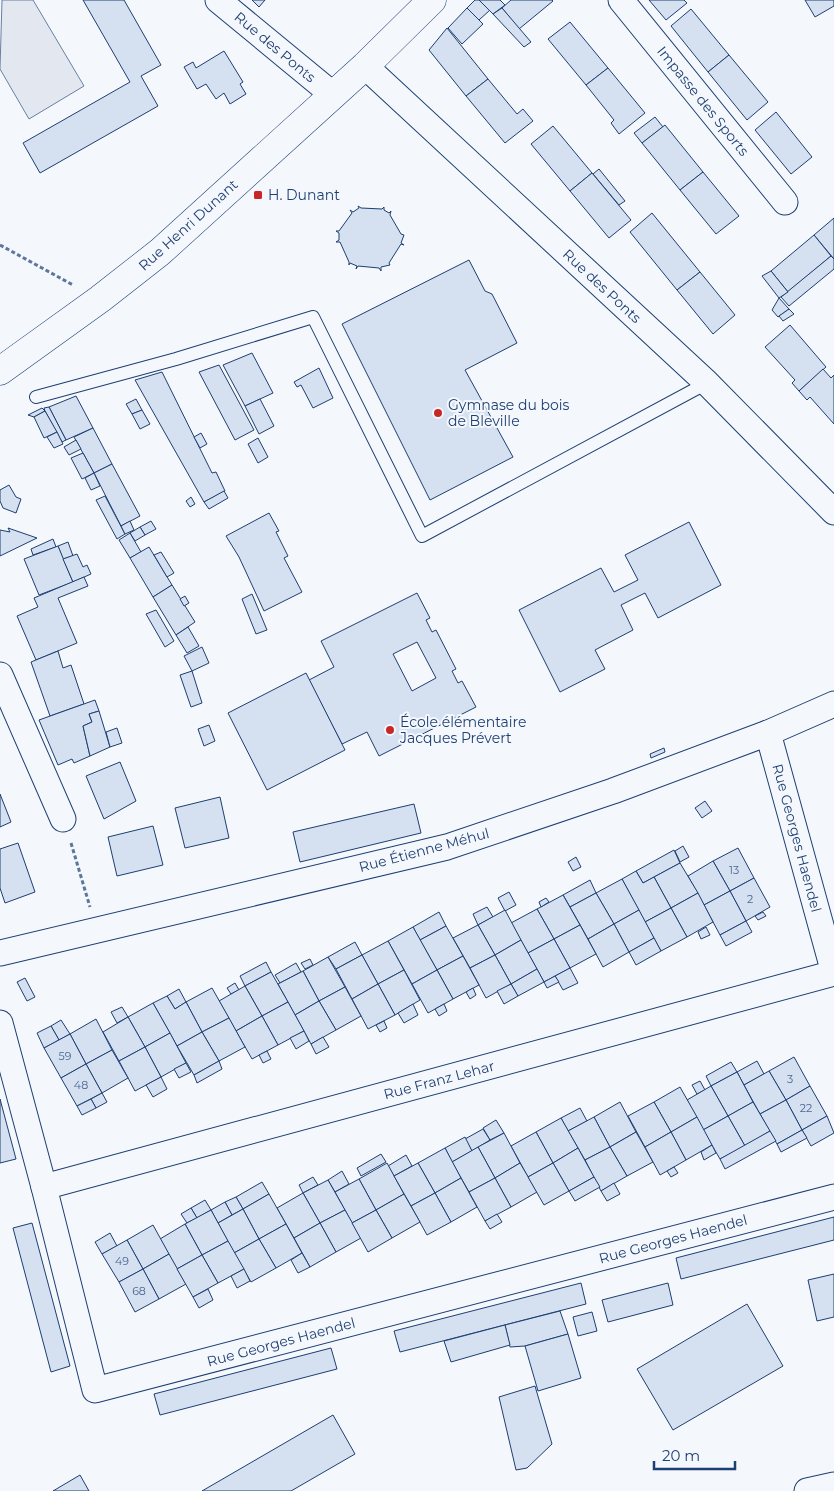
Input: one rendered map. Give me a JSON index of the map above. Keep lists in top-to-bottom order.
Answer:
{
  "streets": {
    "street": [
      "Rue des Ponts",
      "Impasse des Sports",
      "Rue Henri Dunant",
      "Rue Georges Haendel",
      "Rue Étienne Méhul",
      "Rue Franz Lehar"
    ]
  },
  "crossings": [
    ["Rue des Ponts", "Rue Henri Dunant"],
    ["Rue Georges Haendel", "Rue Étienne Méhul"],
    ["Rue Georges Haendel", "Rue Franz Lehar"]
  ],
  "places": {
    "transit": ["H. Dunant"],
    "other": ["Gymnase du bois de Bleville", "École élémentaire Jacques Prévert"]
  },
  "house_numbers": [
    "13",
    "2",
    "59",
    "3",
    "48",
    "22",
    "49",
    "68"
  ],
  "scale_bar": "20 m"
}
